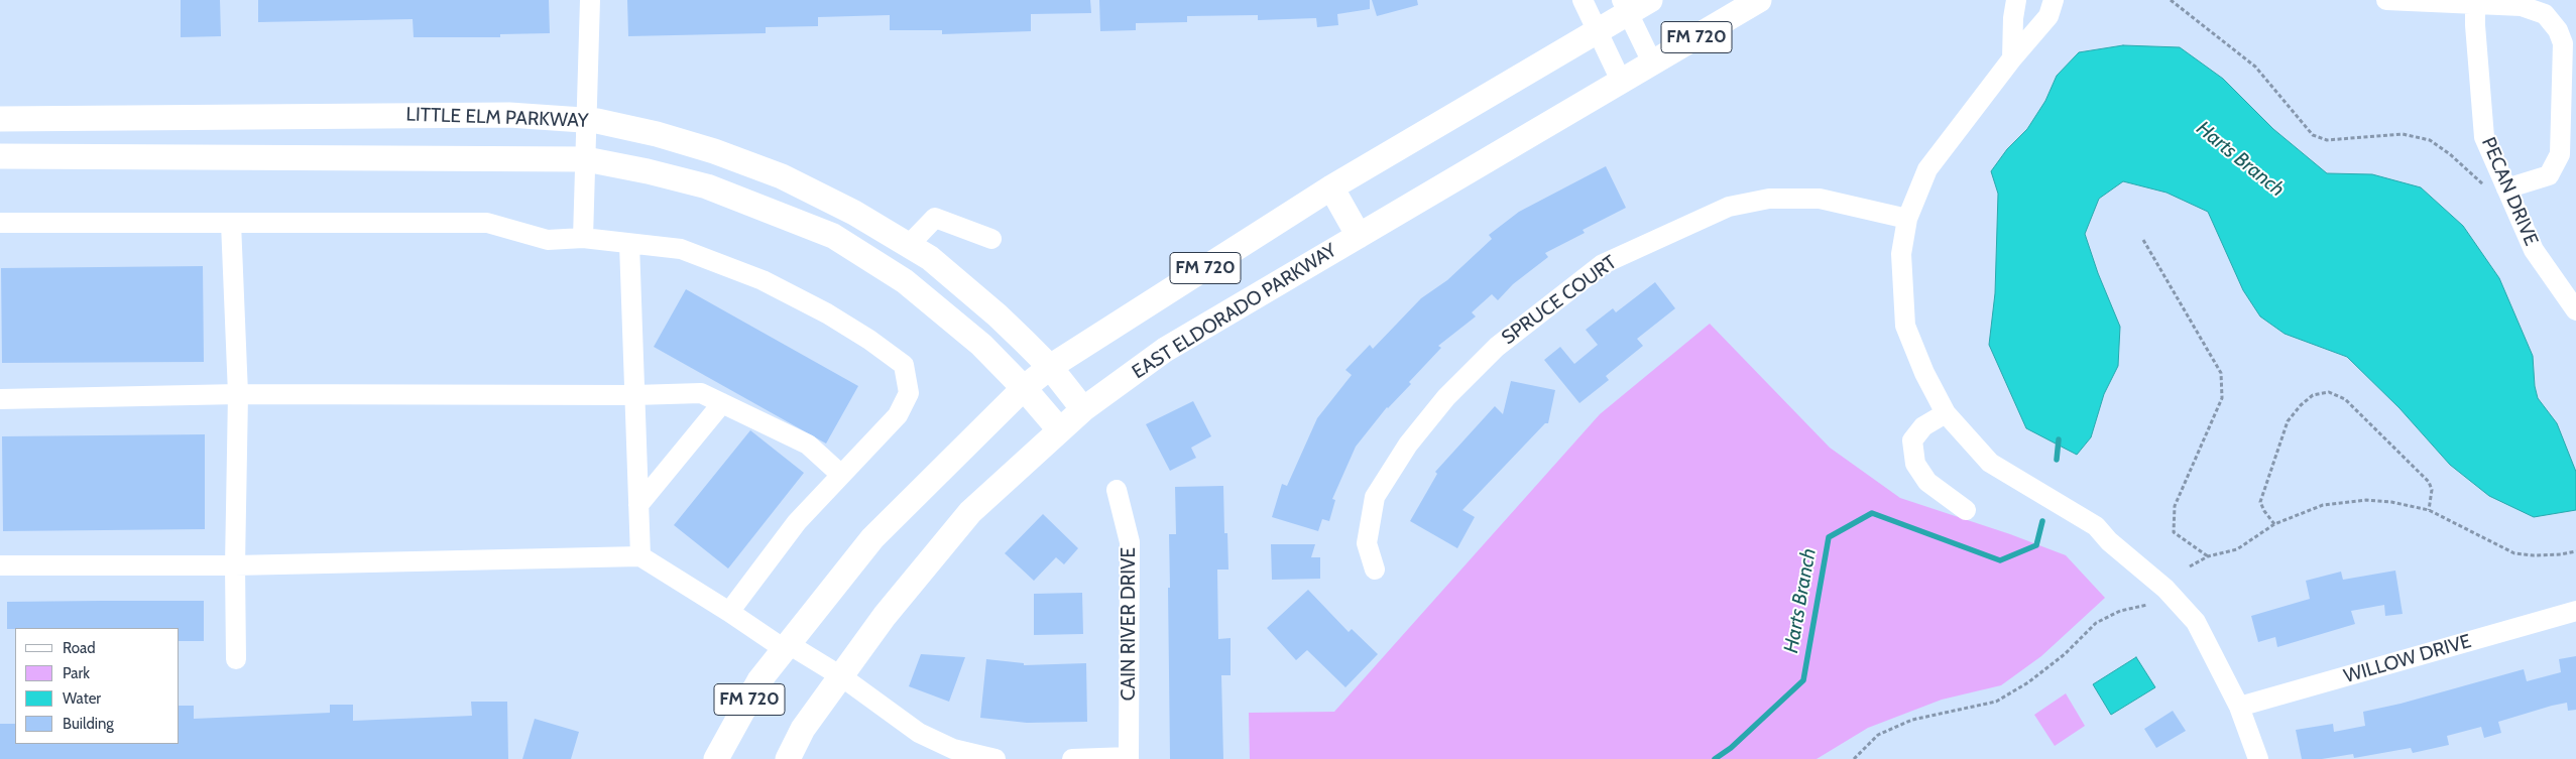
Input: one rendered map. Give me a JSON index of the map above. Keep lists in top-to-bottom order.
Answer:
{
  "streets": {
    "main road": ["FM 720", "LITTLE ELM PARKWAY", "EAST ELDORADO PARKWAY"],
    "street": [
      "PECAN DRIVE",
      "SPRUCE COURT",
      "CAIN RIVER DRIVE",
      "WILLOW DRIVE"
    ]
  },
  "crossings": [
    ["FM 720", "LITTLE ELM PARKWAY"],
    ["LITTLE ELM PARKWAY", "EAST ELDORADO PARKWAY"]
  ],
  "water": ["Harts Branch"],
  "legend": [
    "Road",
    "Park",
    "Water",
    "Building"
  ]
}
